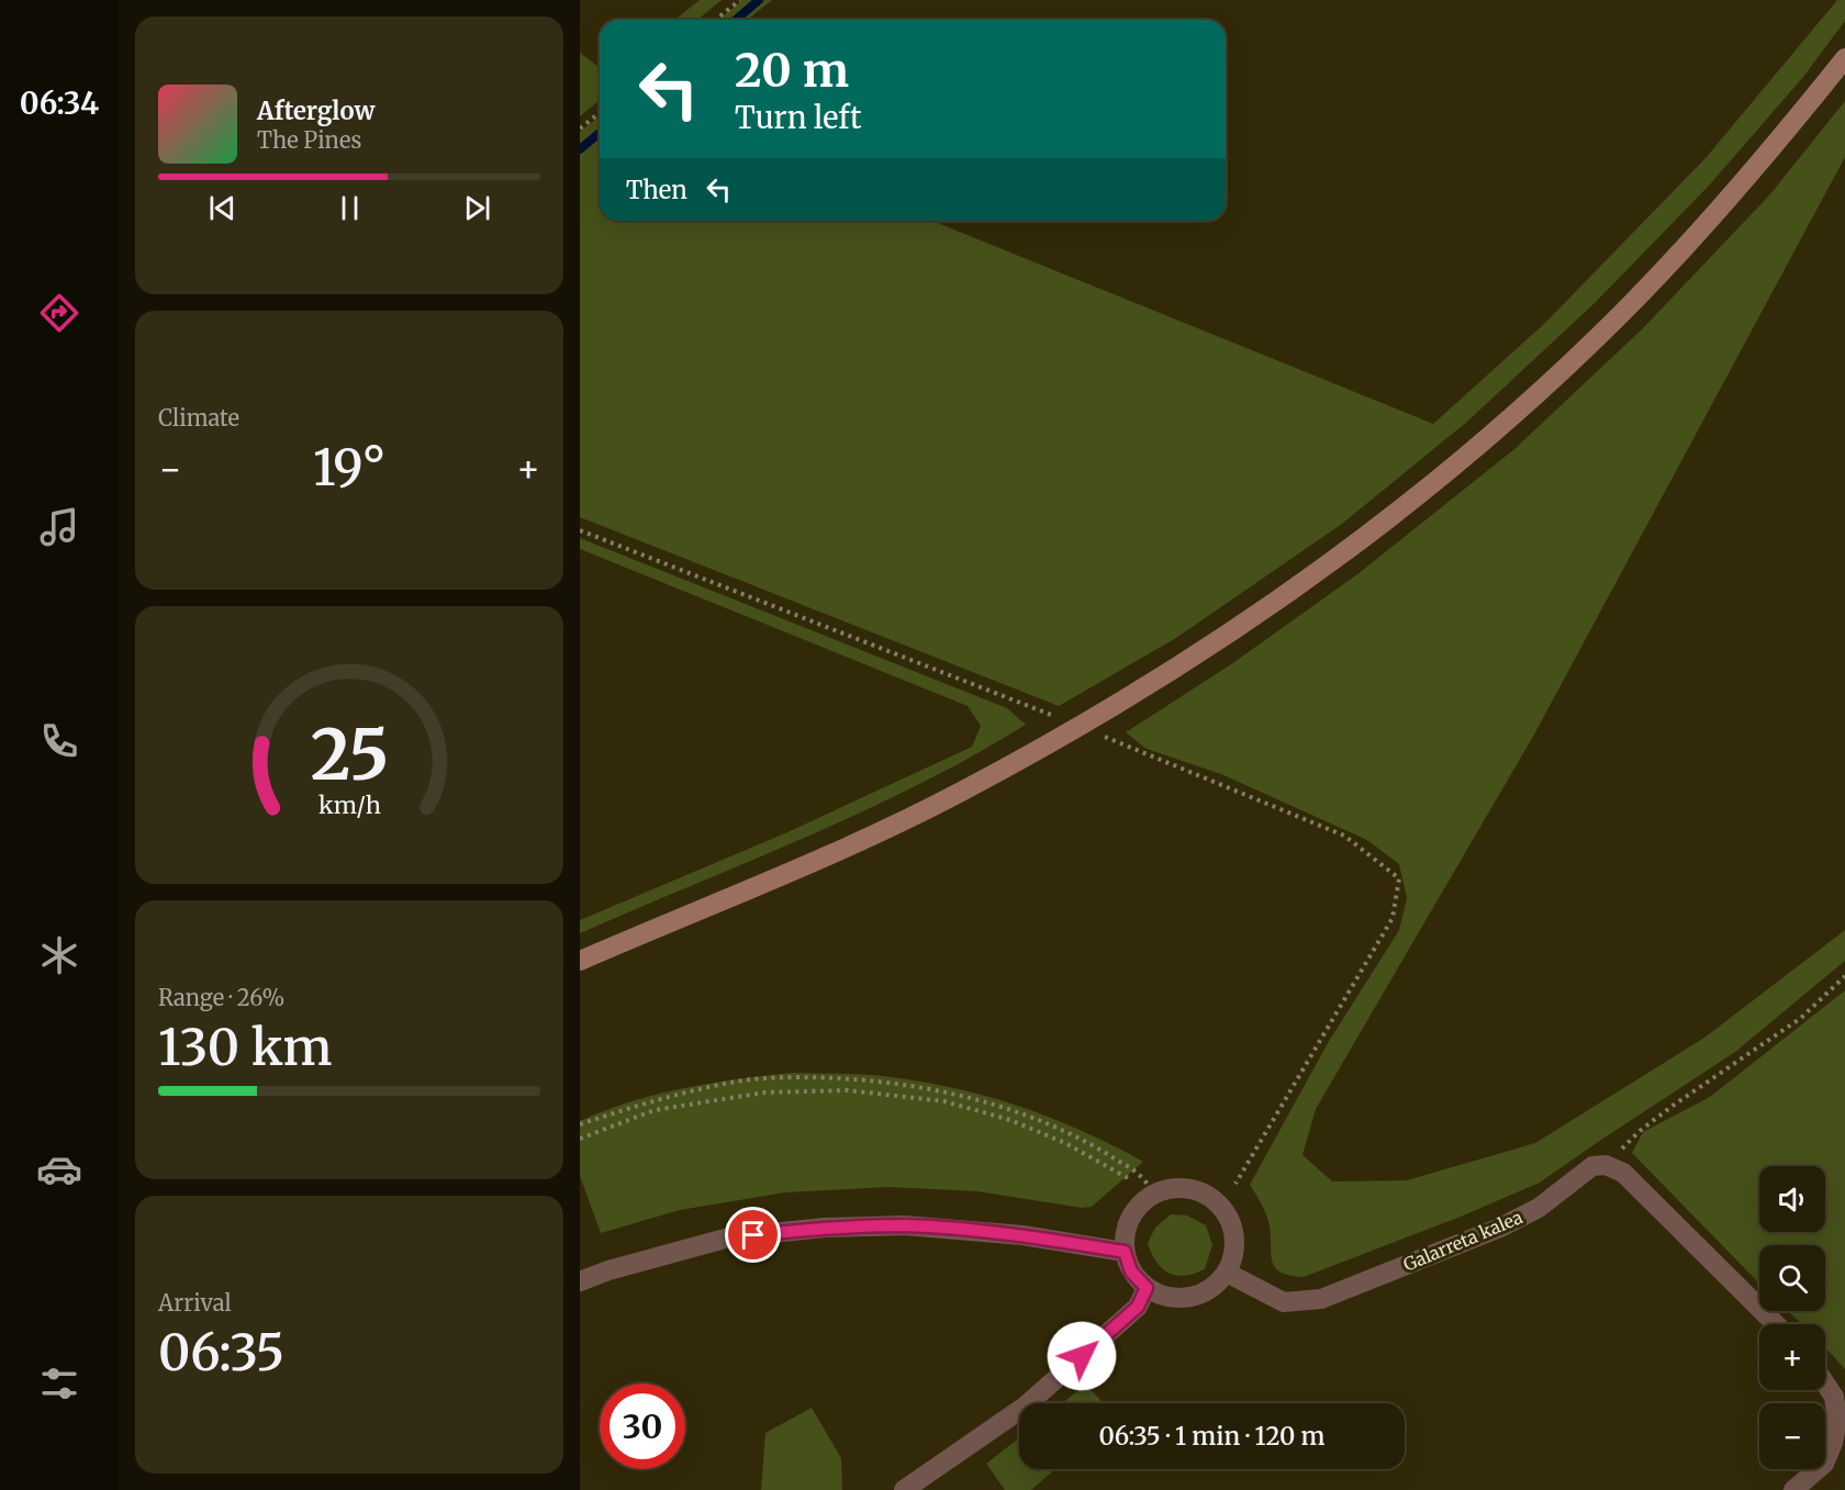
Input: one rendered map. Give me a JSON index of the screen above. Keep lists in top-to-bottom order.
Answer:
{
  "streets": {
    "street": ["Galarreta kalea"]
  },
  "page": {
    "tabs": "06:34",
    "turn": ["20 m", "Turn left"],
    "song": ["Afterglow", "The Pines"],
    "then": "Then",
    "tile": [
      "Climate",
      ["Range · 26%", "130 km"],
      ["Arrival", "06:35"]
    ],
    "heat": ["−", "19°", "+"],
    "map_buttons": ["+", "−"],
    "limit": "30",
    "trip": "06:35 · 1 min · 120 m",
    "gauge": ["25", "km/h"]
  }
}
